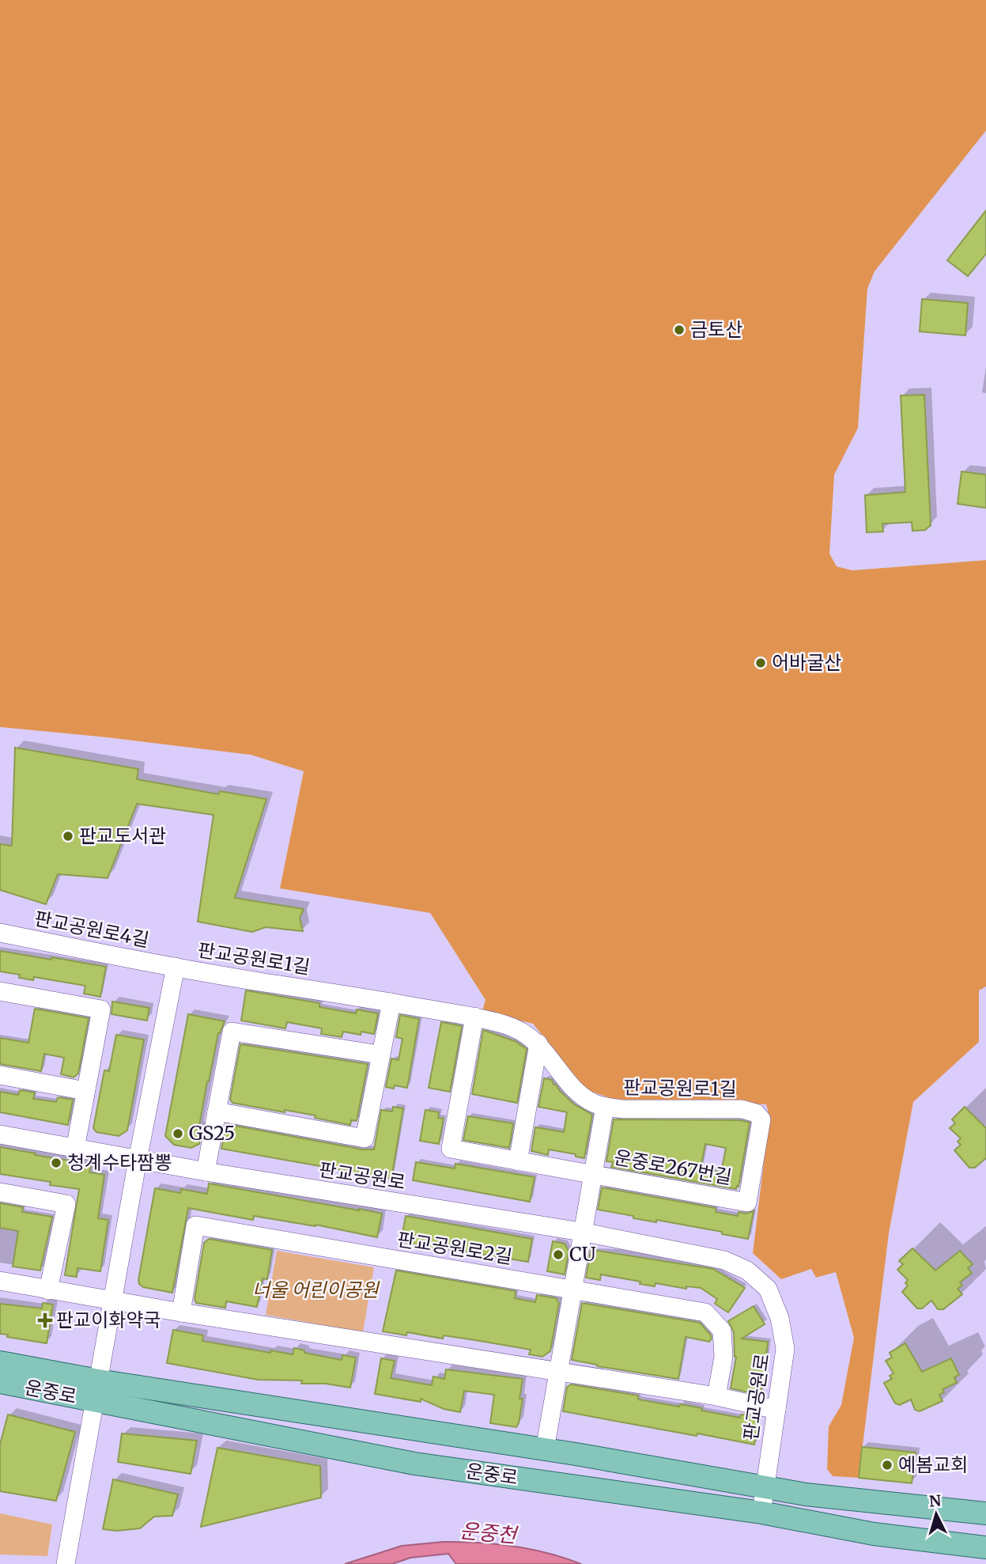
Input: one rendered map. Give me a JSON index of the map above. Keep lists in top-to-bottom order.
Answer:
{
  "streets": {
    "main road": ["운중로"],
    "street": [
      "판교공원로4길",
      "판교공원로1길",
      "운중로267번길",
      "판교공원로",
      "판교공원로2길"
    ]
  },
  "crossings": [
    ["판교공원로4길", "판교공원로1길"],
    ["판교공원로1길", "운중로267번길"],
    ["판교공원로", "운중로"]
  ],
  "water": ["운중천"],
  "parks": ["너울 어린이공원"],
  "places": {
    "other": [
      "금토산",
      "어바굴산",
      "판교도서관",
      "GS25",
      "청계수타짬뽕",
      "CU",
      "예봄교회"
    ],
    "health": ["판교이화약국"]
  },
  "north": "top"
}
